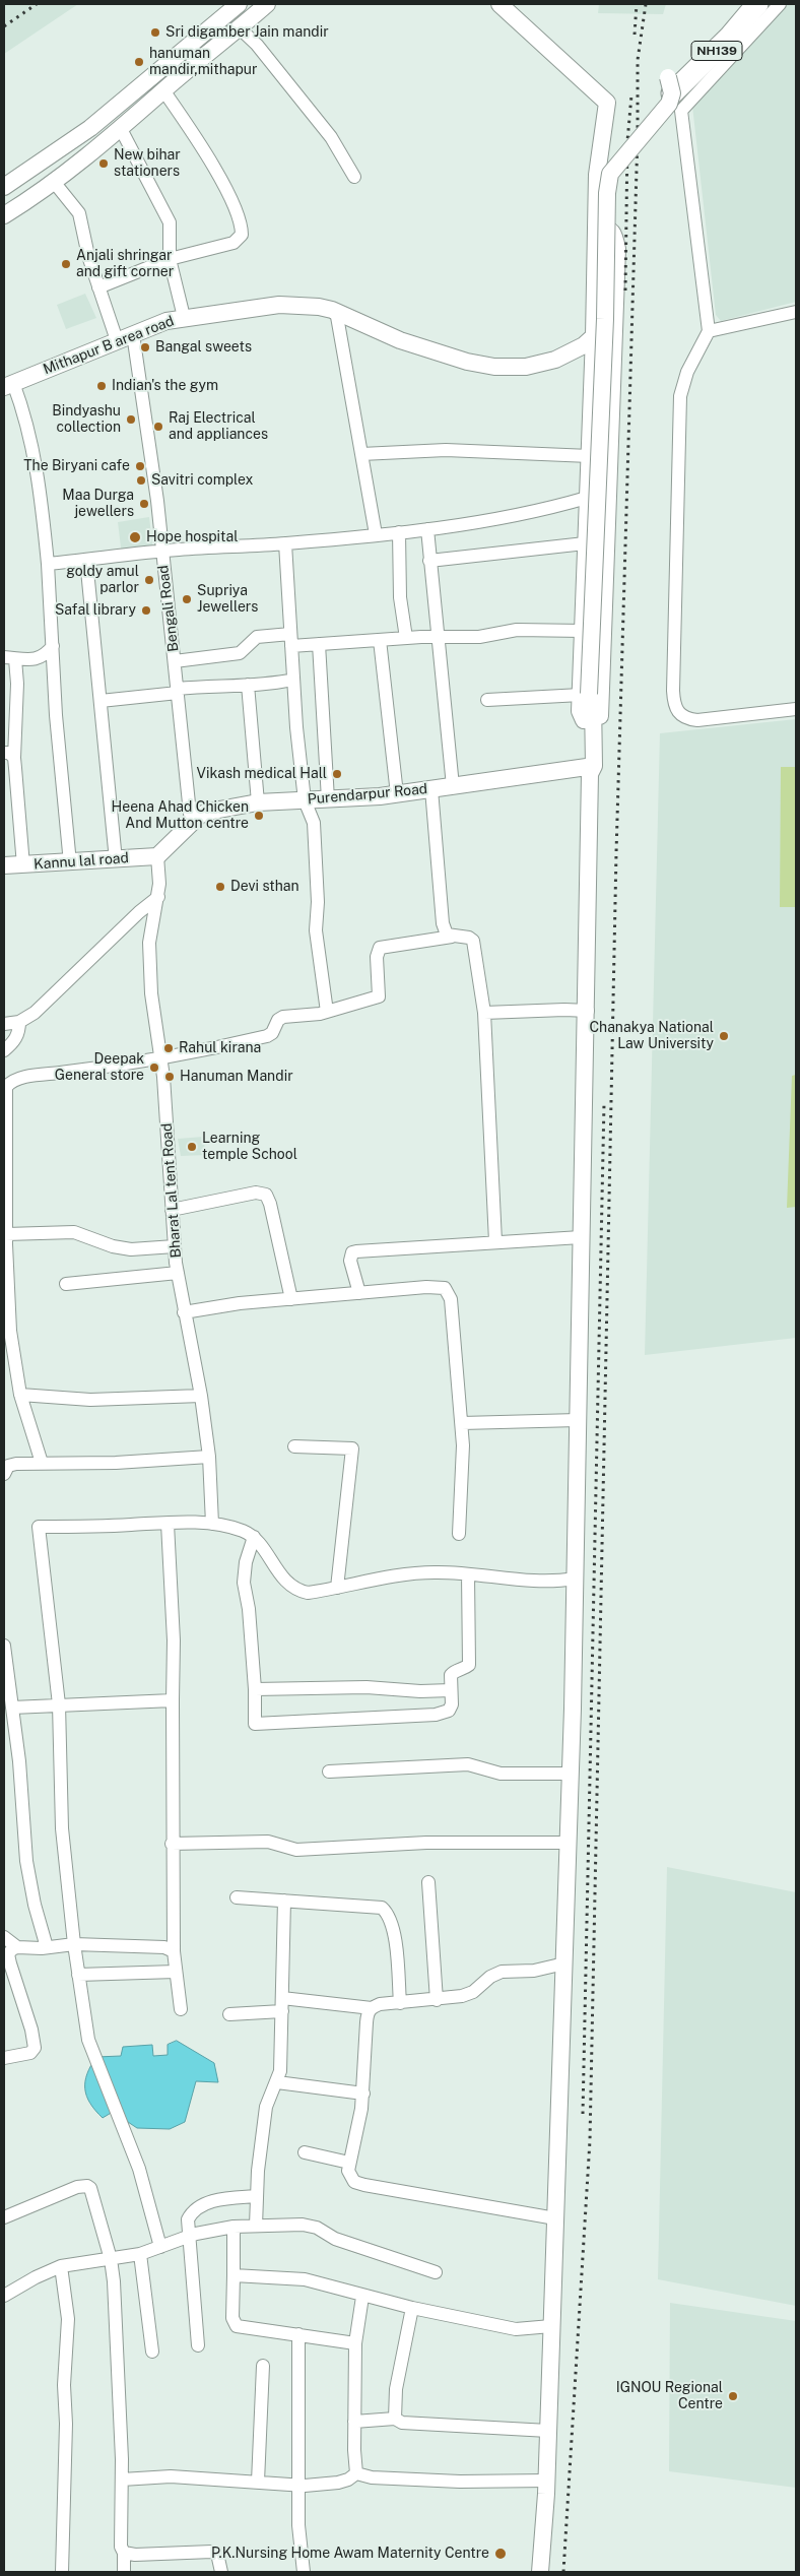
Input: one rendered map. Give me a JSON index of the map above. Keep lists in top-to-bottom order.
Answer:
{
  "streets": {
    "highway": ["NH139"],
    "street": [
      "Mithapur B area road",
      "Bengali Road",
      "Purendarpur Road",
      "Kannu lal road",
      "Bharat Lal tent Road"
    ]
  },
  "crossings": [
    ["Mithapur B area road", "Bengali Road"],
    ["Bengali Road", "Purendarpur Road"],
    ["Purendarpur Road", "Kannu lal road"],
    ["Purendarpur Road", "Bharat Lal tent Road"],
    ["Kannu lal road", "Bharat Lal tent Road"]
  ],
  "places": [
    "Sri digamber Jain mandir",
    "hanuman mandir,mithapur",
    "New bihar stationers",
    "Anjali shringar and gift corner",
    "Bangal sweets",
    "Indian's the gym",
    "Bindyashu collection",
    "Raj Electrical and appliances",
    "The Biryani cafe",
    "Savitri complex",
    "Maa Durga jewellers",
    "Hope hospital",
    "goldy amul parlor",
    "Supriya Jewellers",
    "Safal library",
    "Vikash medical Hall",
    "Heena Ahad Chicken And Mutton centre",
    "Devi sthan",
    "Chanakya National Law University",
    "Rahul kirana",
    "Deepak General store",
    "Hanuman Mandir",
    "Learning temple School",
    "IGNOU Regional Centre",
    "P.K.Nursing Home Awam Maternity Centre"
  ]
}
